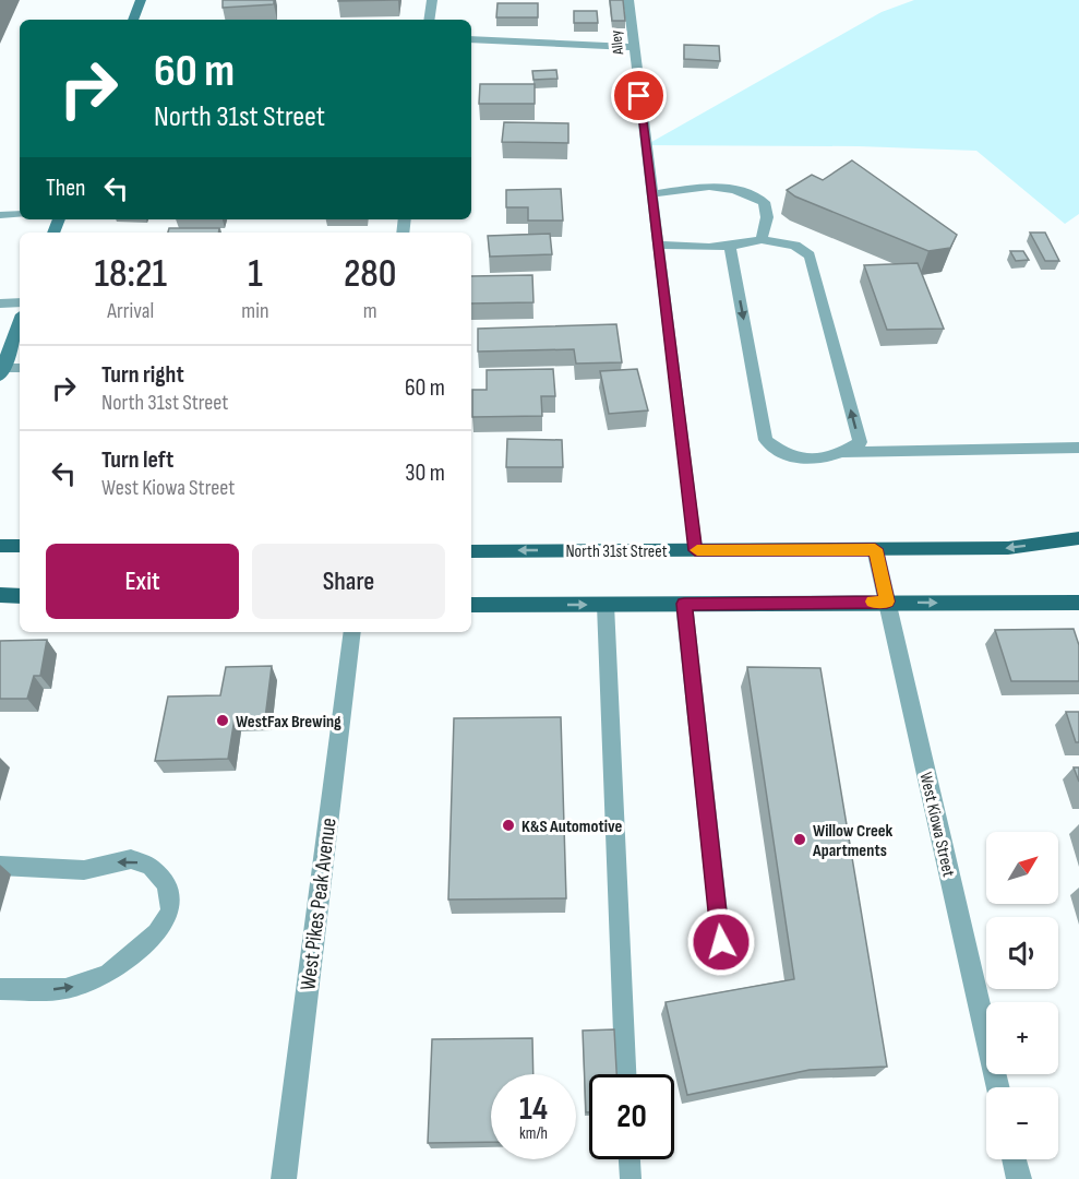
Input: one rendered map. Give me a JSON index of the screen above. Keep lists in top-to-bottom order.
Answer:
{
  "streets": {
    "main road": ["North 31st Street"],
    "street": ["West Kiowa Street", "West Pikes Peak Avenue"],
    "lane": ["Alley"]
  },
  "crossings": [
    ["Alley", "North 31st Street"],
    ["North 31st Street", "West Kiowa Street"]
  ],
  "places": ["WestFax Brewing", "K&S Automotive", "Willow Creek Apartments"],
  "north": "top right",
  "page": {
    "turn": ["60 m", "North 31st Street"],
    "then": "Then",
    "eta": [
      "18:21",
      "Arrival",
      "1",
      "min",
      "280",
      "m"
    ],
    "list": [
      {
        "name": "Turn right",
        "note": "North 31st Street",
        "value": "60 m"
      },
      {
        "name": "Turn left",
        "note": "West Kiowa Street",
        "value": "30 m"
      }
    ],
    "buttons": ["Exit", "Share"],
    "map_buttons": ["+", "−"],
    "speed": "14 km/h",
    "limit": "20"
  }
}
